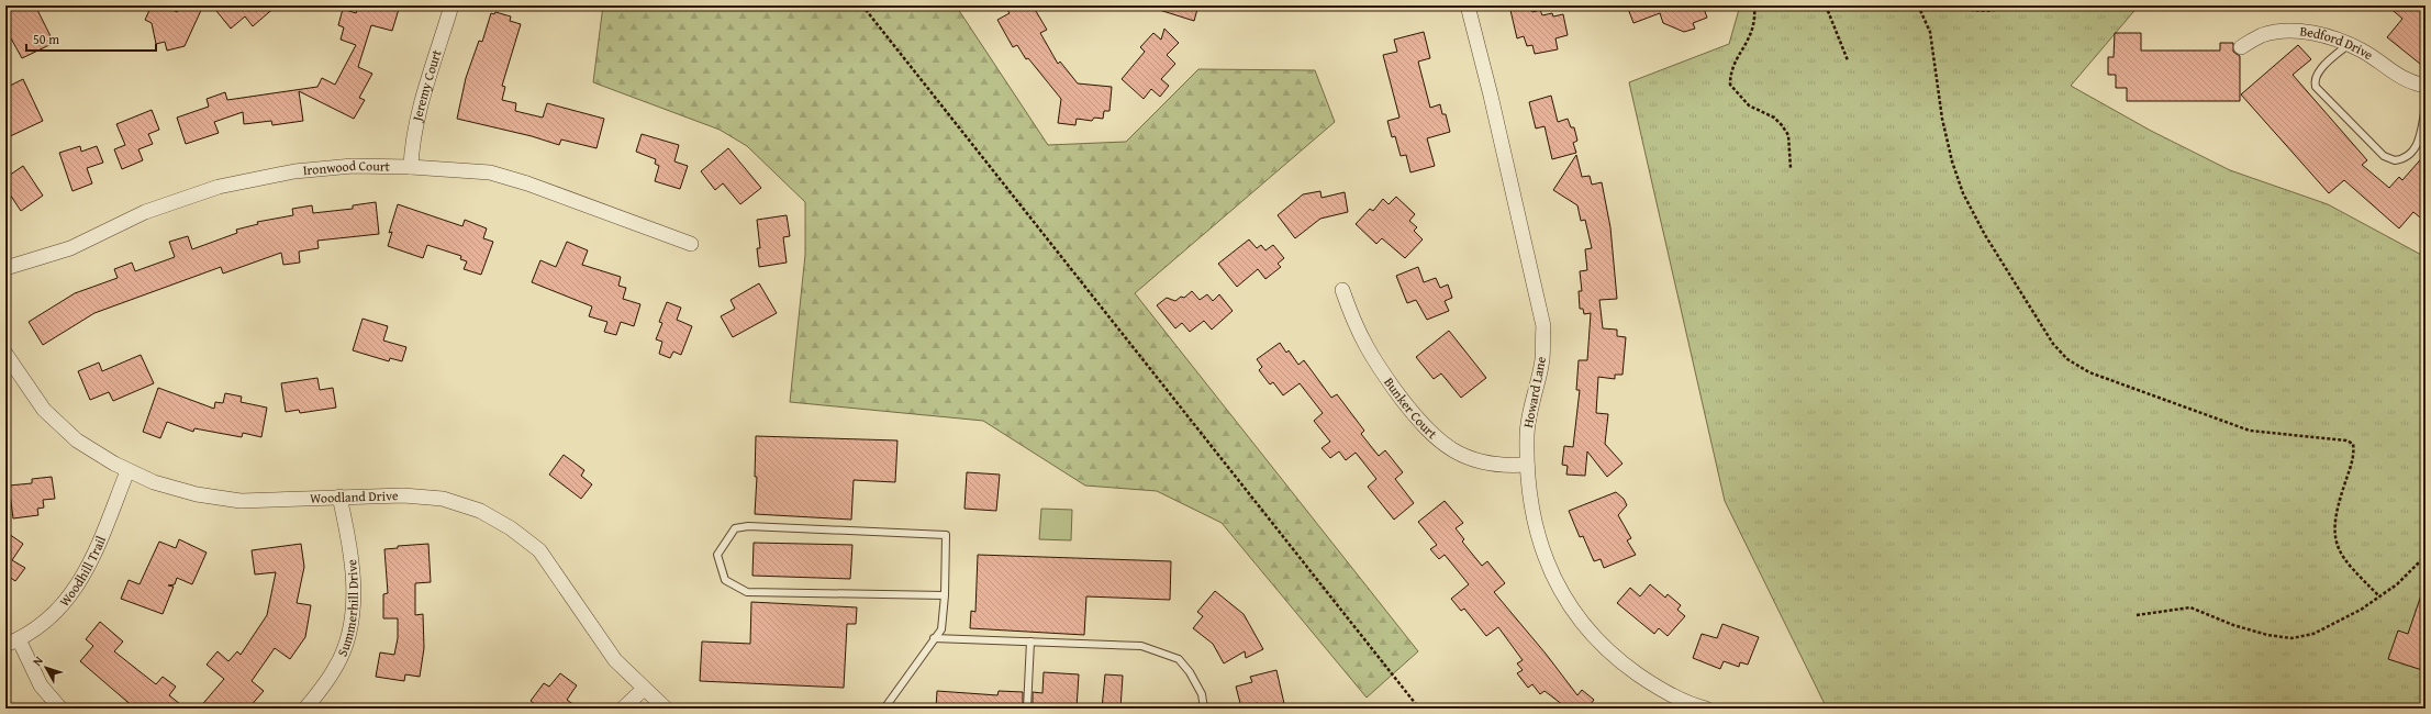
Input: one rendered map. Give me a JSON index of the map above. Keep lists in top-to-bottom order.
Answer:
{
  "streets": {
    "street": [
      "Bedford Drive",
      "Jeremy Court",
      "Ironwood Court",
      "Howard Lane",
      "Bunker Court",
      "Woodland Drive",
      "Woodhill Trail",
      "Summerhill Drive"
    ]
  },
  "crossings": [
    ["Jeremy Court", "Ironwood Court"],
    ["Howard Lane", "Bunker Court"],
    ["Woodland Drive", "Woodhill Trail"],
    ["Woodland Drive", "Summerhill Drive"]
  ],
  "scale_bar": "50 m",
  "north": "top left"
}
